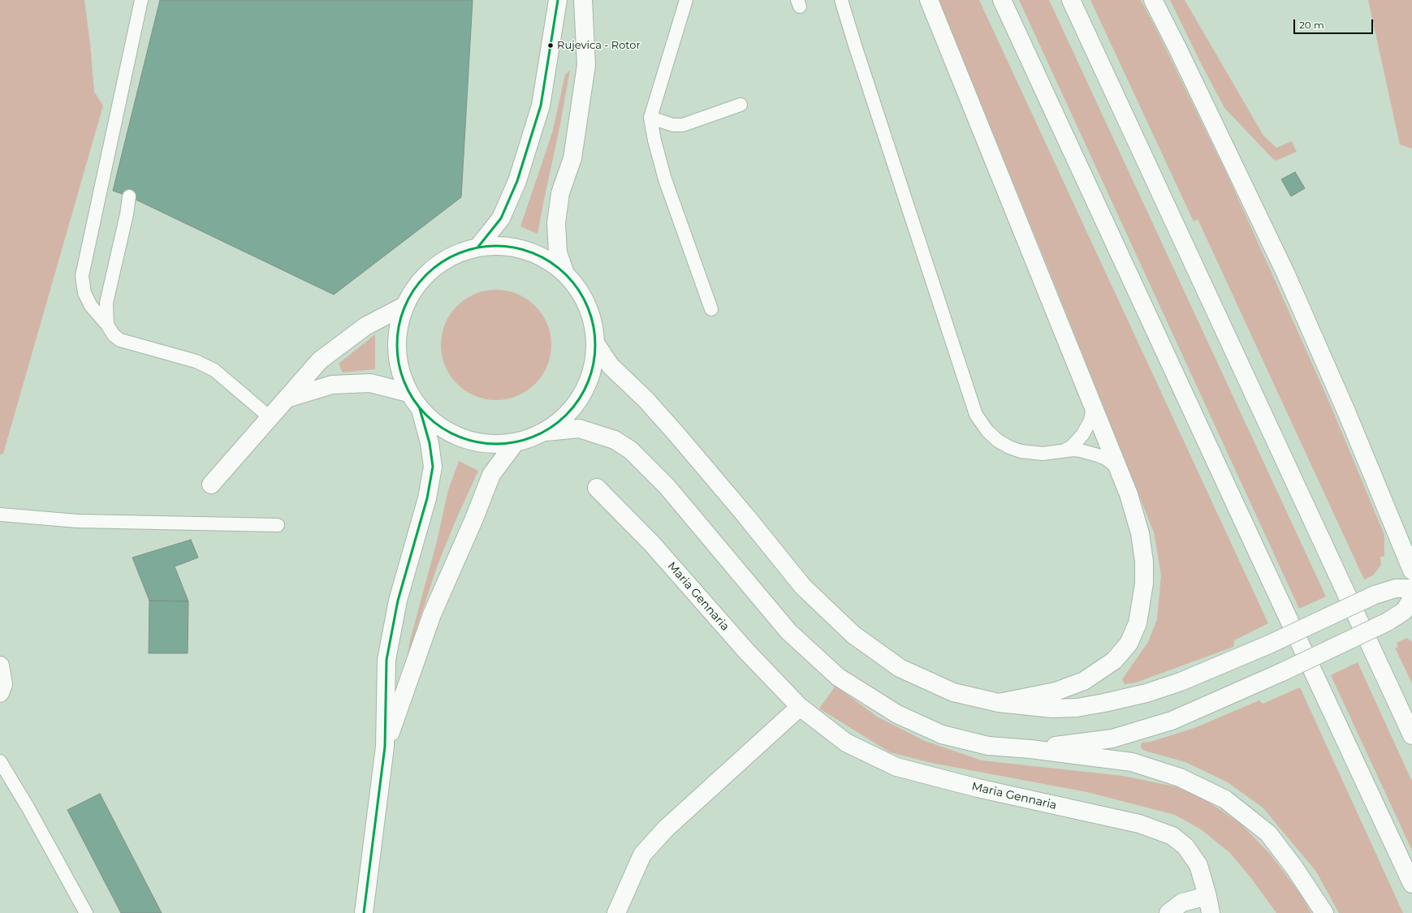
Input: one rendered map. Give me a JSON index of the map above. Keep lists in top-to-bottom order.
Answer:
{
  "streets": {
    "main road": ["Maria Gennaria"]
  },
  "places": ["Rujevica - Rotor"],
  "scale_bar": "20 m"
}
